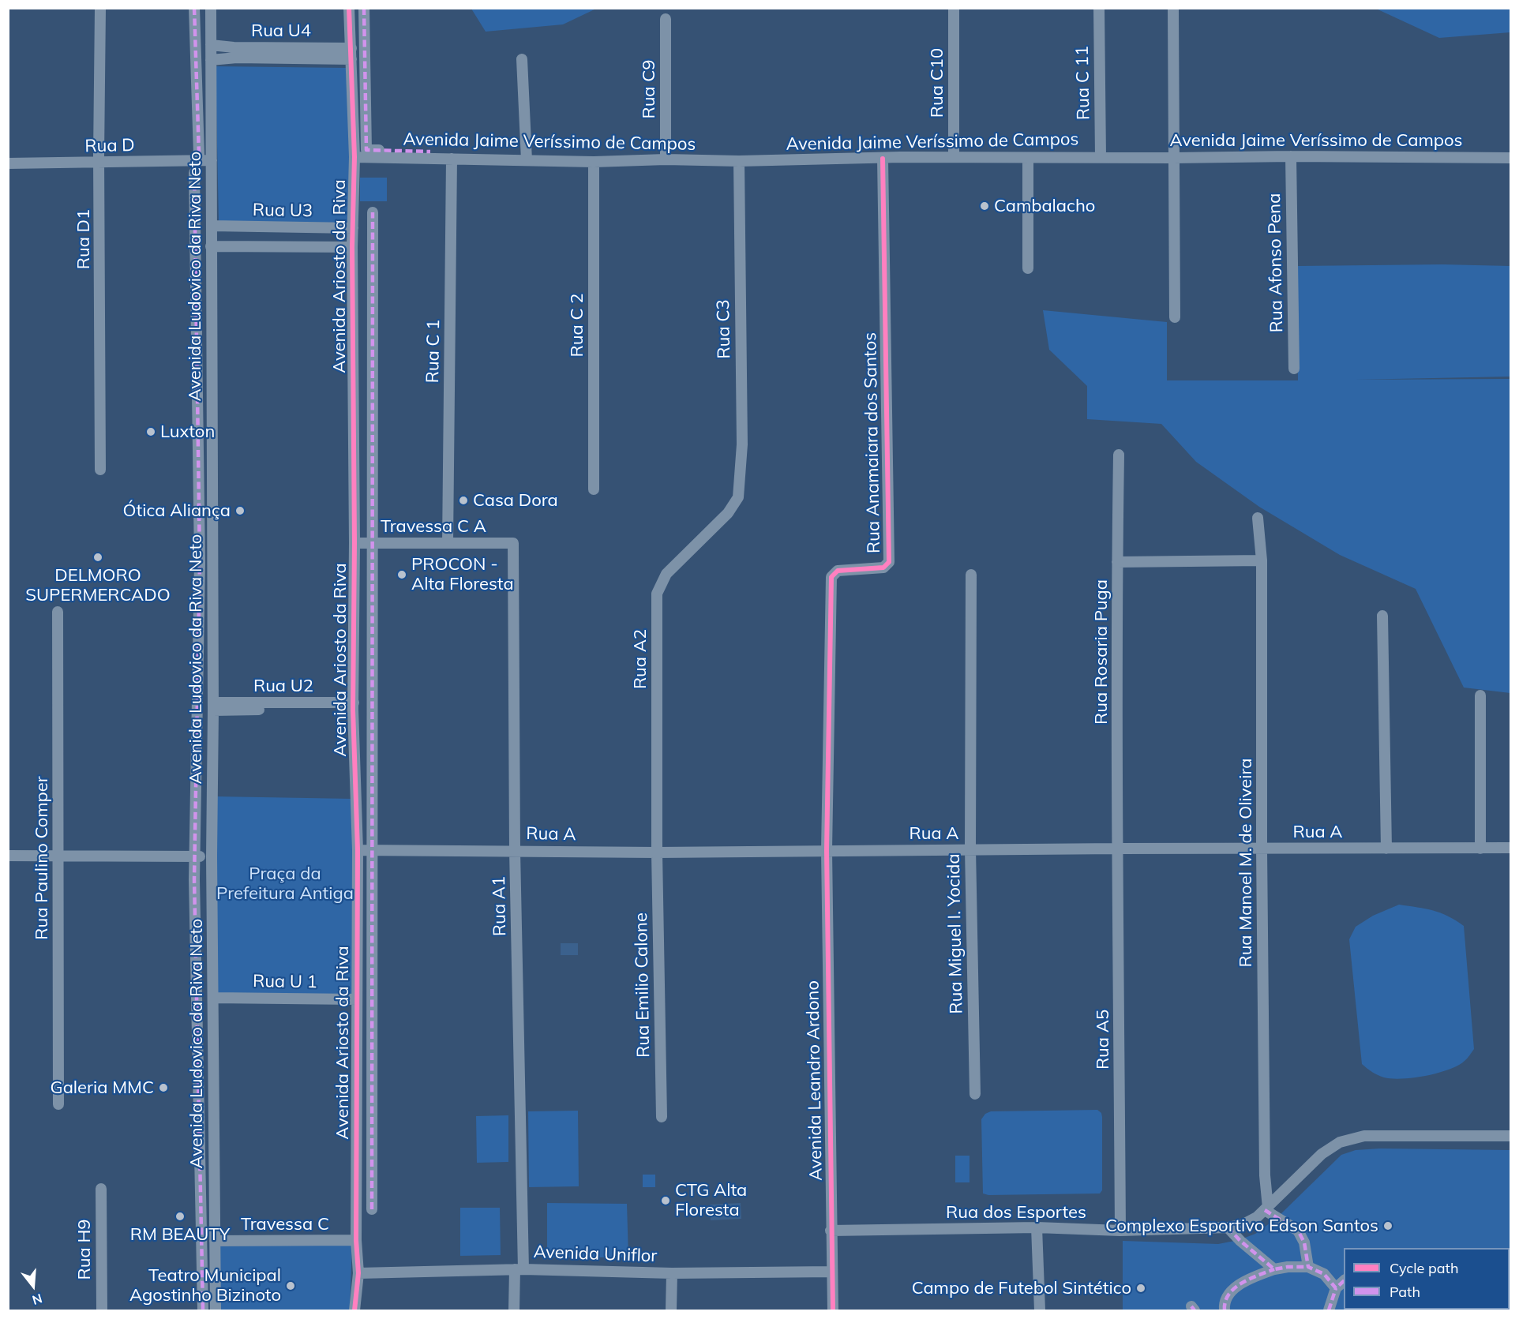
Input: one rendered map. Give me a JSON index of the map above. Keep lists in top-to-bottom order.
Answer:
{
  "streets": {
    "street": [
      "Rua U4",
      "Rua C10",
      "Rua C 11",
      "Rua C9",
      "Avenida Jaime Veríssimo de Campos",
      "Rua D",
      "Rua U3",
      "Rua D1",
      "Rua Afonso Pena",
      "Avenida Ludovico da Riva Neto",
      "Avenida Ariosto da Riva",
      "Rua C 2",
      "Rua C3",
      "Rua C 1",
      "Rua Anamaiara dos Santos",
      "Travessa C A",
      "Rua Rosaria Puga",
      "Rua A2",
      "Rua U2",
      "Rua A",
      "Rua Paulino Comper",
      "Rua Manoel M. de Oliveira",
      "Rua A1",
      "Rua Miguel I. Yocida",
      "Rua U 1",
      "Rua Emilio Calone",
      "Rua A5",
      "Avenida Leandro Ardono",
      "Rua dos Esportes",
      "Travessa C",
      "Rua H9",
      "Avenida Uniflor"
    ]
  },
  "crossings": [
    ["Rua U4", "Avenida Ludovico da Riva Neto"],
    ["Rua U4", "Avenida Ariosto da Riva"],
    ["Rua C10", "Avenida Jaime Veríssimo de Campos"],
    ["Rua C 11", "Avenida Jaime Veríssimo de Campos"],
    ["Rua C9", "Avenida Jaime Veríssimo de Campos"],
    ["Avenida Jaime Veríssimo de Campos", "Rua Afonso Pena"],
    ["Avenida Jaime Veríssimo de Campos", "Avenida Ariosto da Riva"],
    ["Avenida Jaime Veríssimo de Campos", "Rua C 2"],
    ["Avenida Jaime Veríssimo de Campos", "Rua C3"],
    ["Avenida Jaime Veríssimo de Campos", "Rua C 1"],
    ["Avenida Jaime Veríssimo de Campos", "Rua Anamaiara dos Santos"],
    ["Rua D", "Rua D1"],
    ["Rua D", "Avenida Ludovico da Riva Neto"],
    ["Rua U3", "Avenida Ludovico da Riva Neto"],
    ["Rua U3", "Avenida Ariosto da Riva"],
    ["Avenida Ludovico da Riva Neto", "Rua U2"],
    ["Avenida Ludovico da Riva Neto", "Rua U 1"],
    ["Avenida Ludovico da Riva Neto", "Travessa C"],
    ["Avenida Ariosto da Riva", "Travessa C A"],
    ["Avenida Ariosto da Riva", "Rua U2"],
    ["Avenida Ariosto da Riva", "Rua A"],
    ["Avenida Ariosto da Riva", "Rua U 1"],
    ["Avenida Ariosto da Riva", "Travessa C"],
    ["Avenida Ariosto da Riva", "Avenida Uniflor"],
    ["Rua C3", "Rua A2"],
    ["Rua C 1", "Travessa C A"],
    ["Rua Anamaiara dos Santos", "Rua A"],
    ["Rua Anamaiara dos Santos", "Avenida Leandro Ardono"],
    ["Travessa C A", "Rua A1"],
    ["Rua Rosaria Puga", "Rua A"],
    ["Rua Rosaria Puga", "Rua A5"],
    ["Rua A2", "Rua A"],
    ["Rua A2", "Rua Emilio Calone"],
    ["Rua A", "Rua Manoel M. de Oliveira"],
    ["Rua A", "Rua A1"],
    ["Rua A", "Rua Miguel I. Yocida"],
    ["Rua A", "Rua Emilio Calone"],
    ["Rua A", "Rua A5"],
    ["Rua A", "Avenida Leandro Ardono"],
    ["Rua Manoel M. de Oliveira", "Rua dos Esportes"],
    ["Rua A1", "Avenida Uniflor"],
    ["Rua A5", "Rua dos Esportes"],
    ["Avenida Leandro Ardono", "Rua dos Esportes"],
    ["Avenida Leandro Ardono", "Avenida Uniflor"]
  ],
  "parks": ["Praça da Prefeitura Antiga"],
  "places": [
    "Cambalacho",
    "Luxton",
    "Casa Dora",
    "Ótica Aliança",
    "DELMORO SUPERMERCADO",
    "PROCON - Alta Floresta",
    "Galeria MMC",
    "CTG Alta Floresta",
    "RM BEAUTY",
    "Complexo Esportivo Edson Santos",
    "Teatro Municipal Agostinho Bizinoto",
    "Campo de Futebol Sintético"
  ],
  "legend": ["Cycle path", "Path"],
  "north": "bottom"
}
